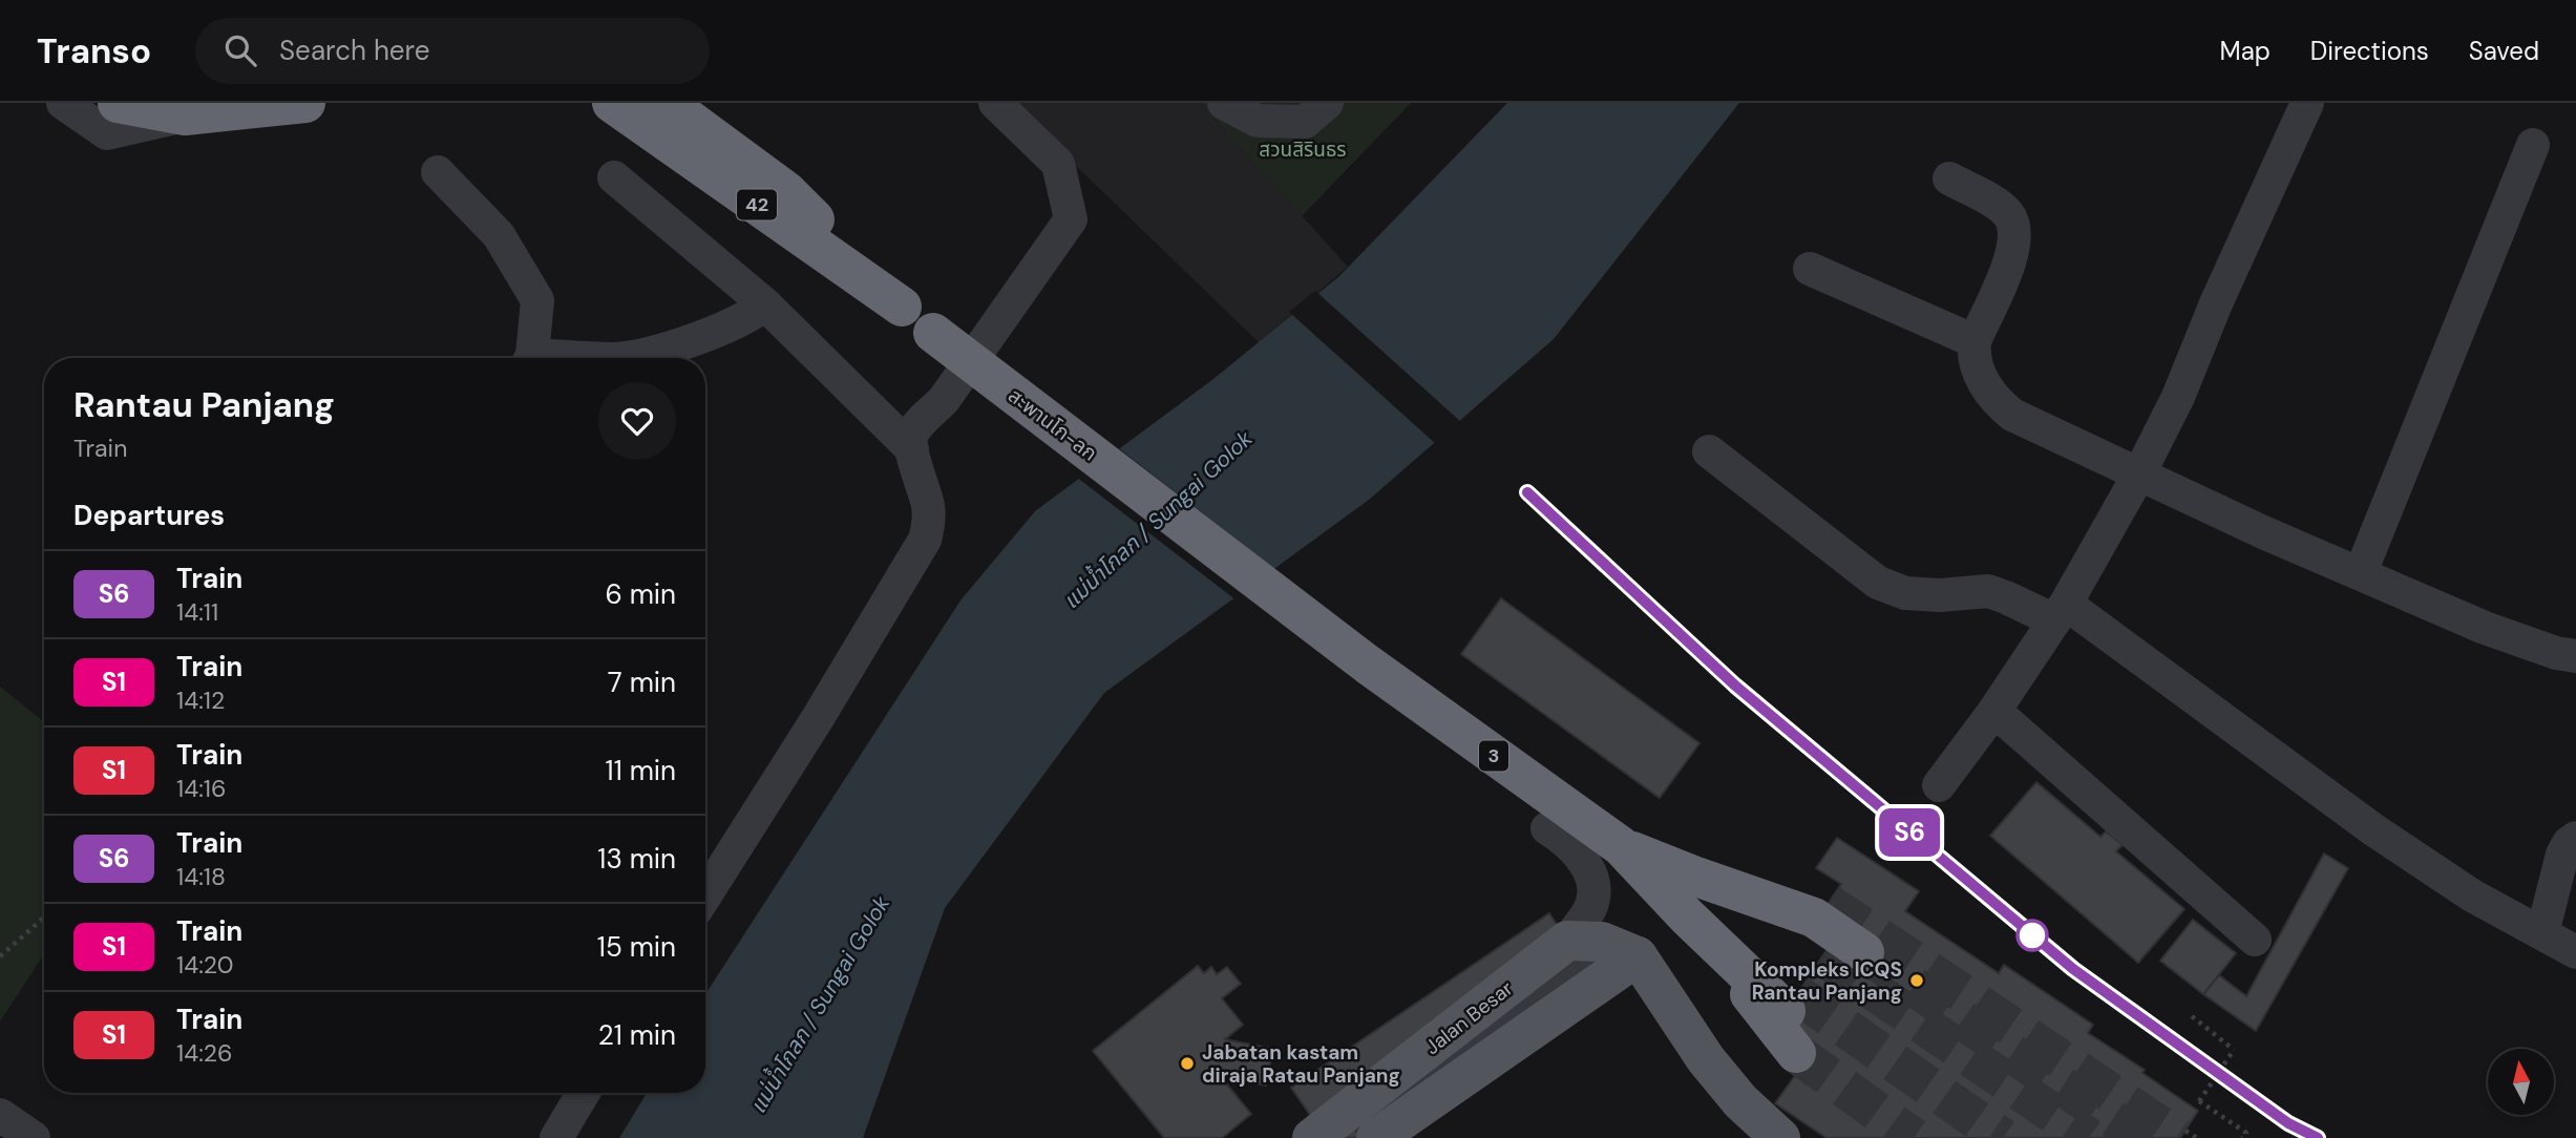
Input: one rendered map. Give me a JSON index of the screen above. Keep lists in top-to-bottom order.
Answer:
{
  "streets": {
    "highway": ["42", "สะพานโก-ลก", "3"],
    "main road": ["Jalan Besar"]
  },
  "crossings": [
    ["42", "สะพานโก-ลก"],
    ["สะพานโก-ลก", "3"]
  ],
  "water": ["แม่น้ำโกลก / Sungai Golok"],
  "parks": ["สวนสิรินธร"],
  "places": ["Kompleks ICQS Rantau Panjang", "Jabatan kastam diraja Ratau Panjang"],
  "north": "top",
  "page": {
    "header": "Transo",
    "search": "Search here",
    "nav": ["Map", "Directions", "Saved"],
    "on_map": "S6",
    "heading": [
      ["Rantau Panjang", "Train"],
      "Departures"
    ],
    "list": [
      {
        "mark": "S6",
        "name": "Train",
        "note": "14:11",
        "value": "6 min"
      },
      {
        "mark": "S1",
        "name": "Train",
        "note": "14:12",
        "value": "7 min"
      },
      {
        "mark": "S1",
        "name": "Train",
        "note": "14:16",
        "value": "11 min"
      },
      {
        "mark": "S6",
        "name": "Train",
        "note": "14:18",
        "value": "13 min"
      },
      {
        "mark": "S1",
        "name": "Train",
        "note": "14:20",
        "value": "15 min"
      },
      {
        "mark": "S1",
        "name": "Train",
        "note": "14:26",
        "value": "21 min"
      }
    ]
  }
}
